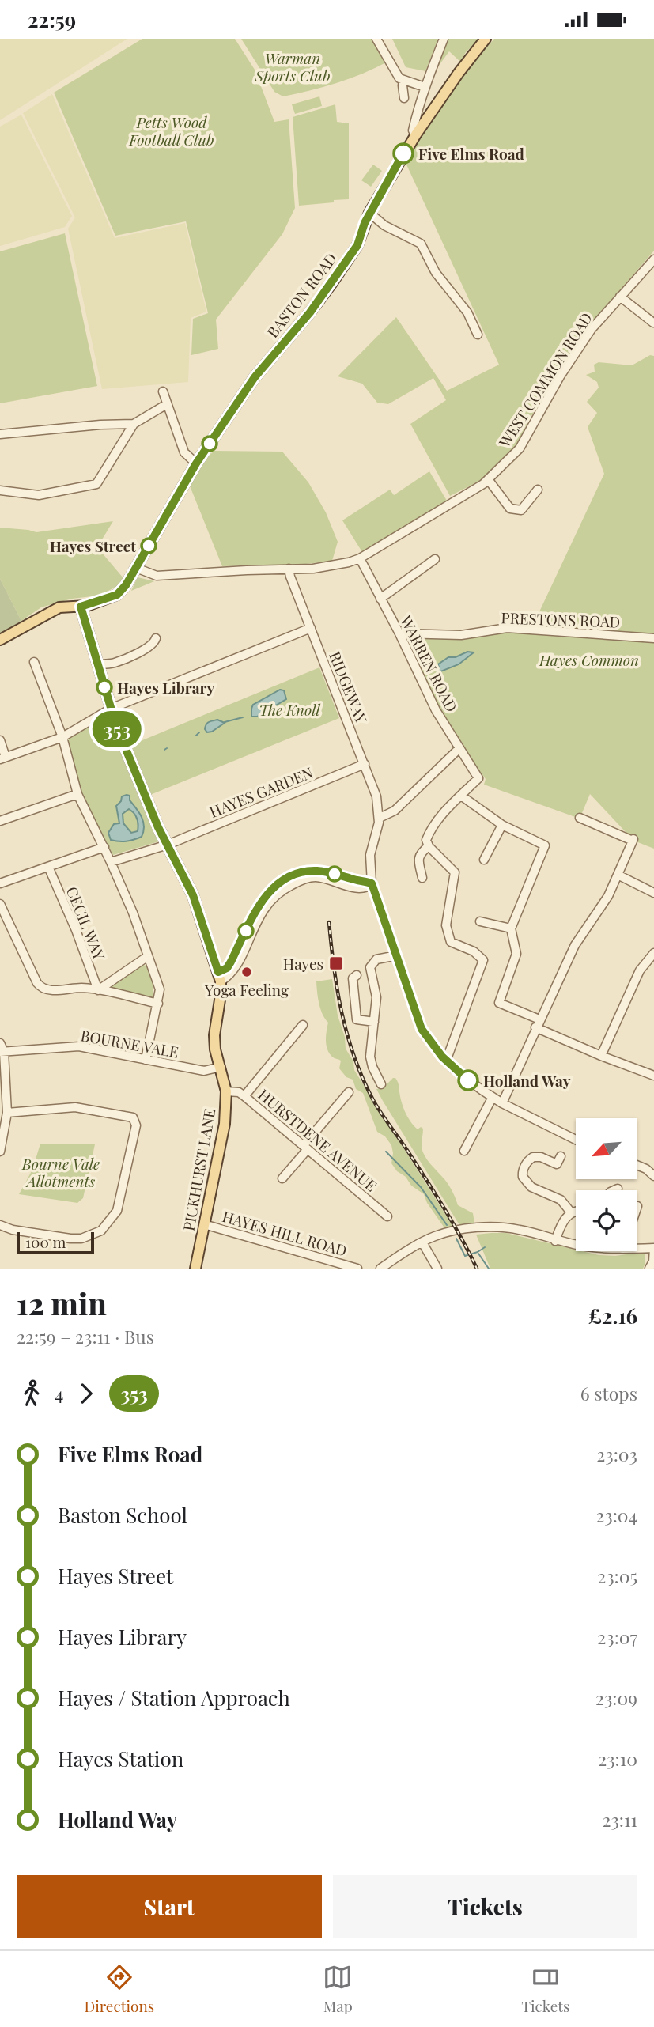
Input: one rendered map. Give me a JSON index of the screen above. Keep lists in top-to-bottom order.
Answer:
{
  "streets": {
    "main road": ["BASTON ROAD", "PICKHURST LANE"],
    "street": [
      "WEST COMMON ROAD",
      "PRESTONS ROAD",
      "WARREN ROAD",
      "RIDGEWAY",
      "HAYES GARDEN",
      "CECIL WAY",
      "BOURNE VALE",
      "HURSTDENE AVENUE",
      "HAYES HILL ROAD"
    ]
  },
  "crossings": [
    ["BASTON ROAD", "WEST COMMON ROAD"],
    ["WEST COMMON ROAD", "WARREN ROAD"],
    ["WEST COMMON ROAD", "RIDGEWAY"],
    ["PRESTONS ROAD", "WARREN ROAD"],
    ["RIDGEWAY", "HAYES GARDEN"],
    ["HAYES GARDEN", "PICKHURST LANE"],
    ["BOURNE VALE", "PICKHURST LANE"],
    ["HURSTDENE AVENUE", "PICKHURST LANE"],
    ["PICKHURST LANE", "HAYES HILL ROAD"]
  ],
  "parks": [
    "Warman Sports Club",
    "Petts Wood Football Club",
    "Hayes Common",
    "The Knoll",
    "Bourne Vale Allotments"
  ],
  "places": {
    "other": [
      "Five Elms Road",
      "Hayes Street",
      "Hayes Library",
      "Yoga Feeling",
      "Holland Way"
    ],
    "transit": ["Hayes"]
  },
  "lines": ["bus line 353"],
  "scale_bar": "100 m",
  "north": "bottom left",
  "page": {
    "status": "22:59",
    "on_map": "353",
    "scale": "100 m",
    "heading": ["12 min", "22:59 – 23:11 · Bus", "£2.16"],
    "legs": ["4", "353", "6 stops"],
    "list": [
      {
        "name": "Five Elms Road",
        "value": "23:03"
      },
      {
        "name": "Baston School",
        "value": "23:04"
      },
      {
        "name": "Hayes Street",
        "value": "23:05"
      },
      {
        "name": "Hayes Library",
        "value": "23:07"
      },
      {
        "name": "Hayes / Station Approach",
        "value": "23:09"
      },
      {
        "name": "Hayes Station",
        "value": "23:10"
      },
      {
        "name": "Holland Way",
        "value": "23:11"
      }
    ],
    "buttons": ["Start", "Tickets"],
    "tabs": ["Directions", "Map", "Tickets"]
  }
}
